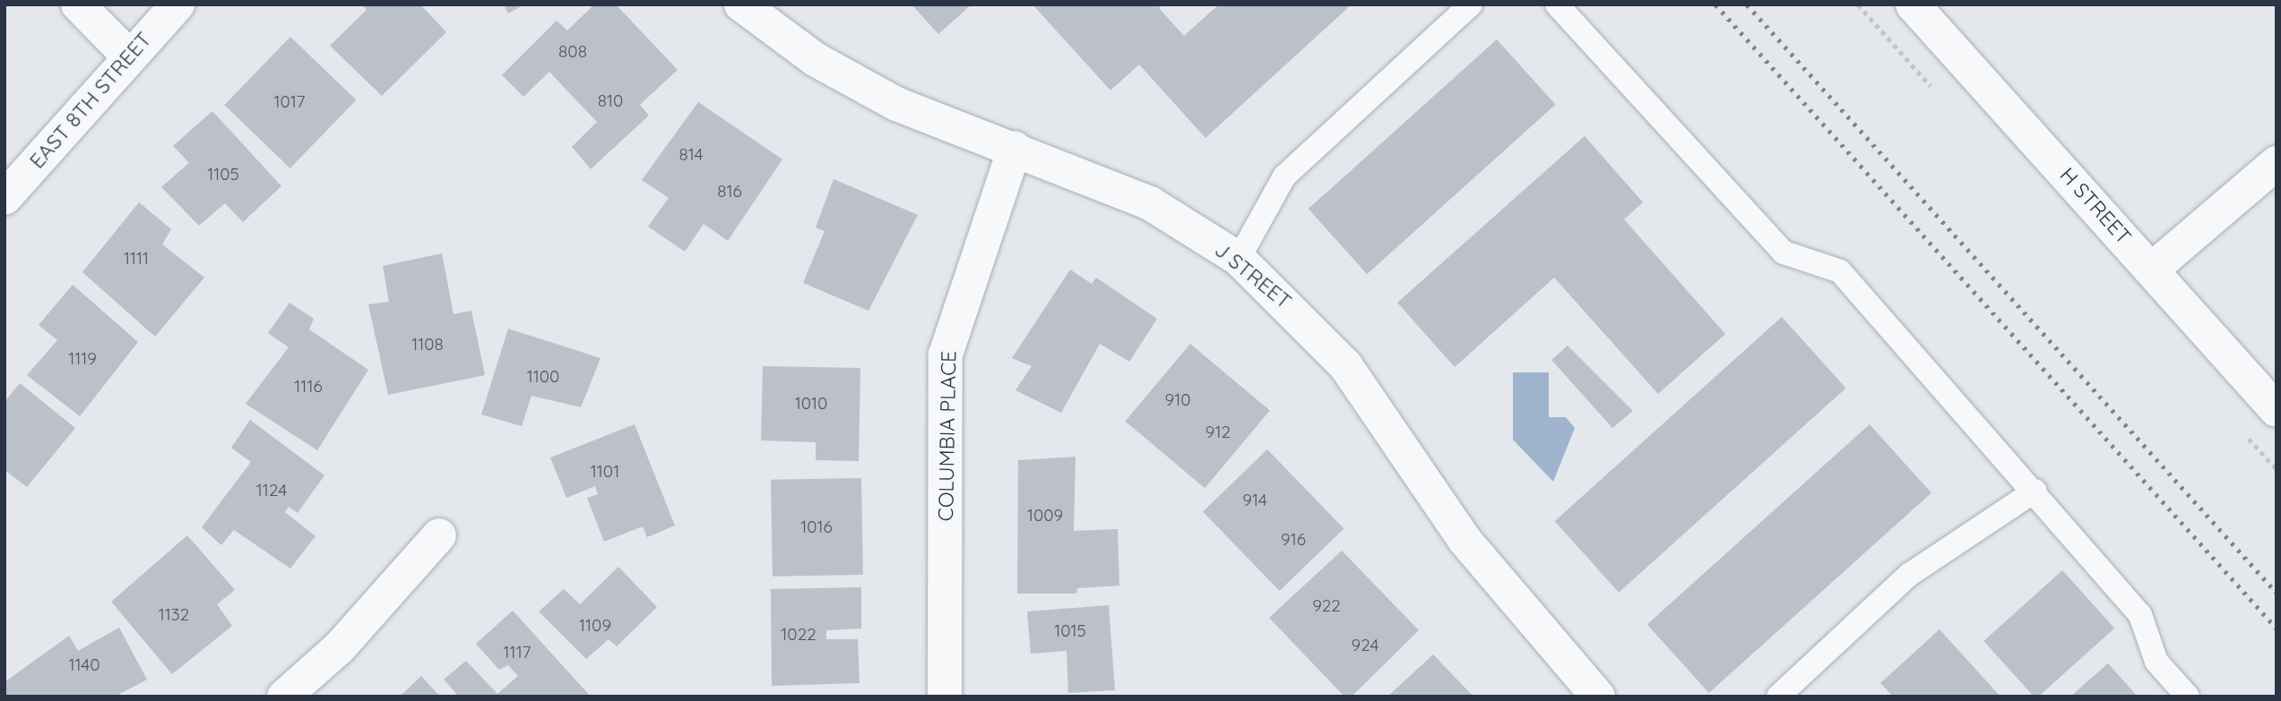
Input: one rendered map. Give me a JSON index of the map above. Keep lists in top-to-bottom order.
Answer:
{
  "streets": {
    "street": [
      "EAST 8TH STREET",
      "H STREET",
      "J STREET",
      "COLUMBIA PLACE"
    ]
  },
  "crossings": [
    ["J STREET", "COLUMBIA PLACE"]
  ],
  "house_numbers": [
    "808",
    "810",
    "1017",
    "814",
    "1105",
    "816",
    "1111",
    "1108",
    "1119",
    "1100",
    "1116",
    "910",
    "1010",
    "912",
    "1101",
    "1124",
    "914",
    "1009",
    "1016",
    "916",
    "922",
    "1132",
    "1109",
    "1015",
    "1022",
    "924",
    "1117",
    "1140"
  ]
}
